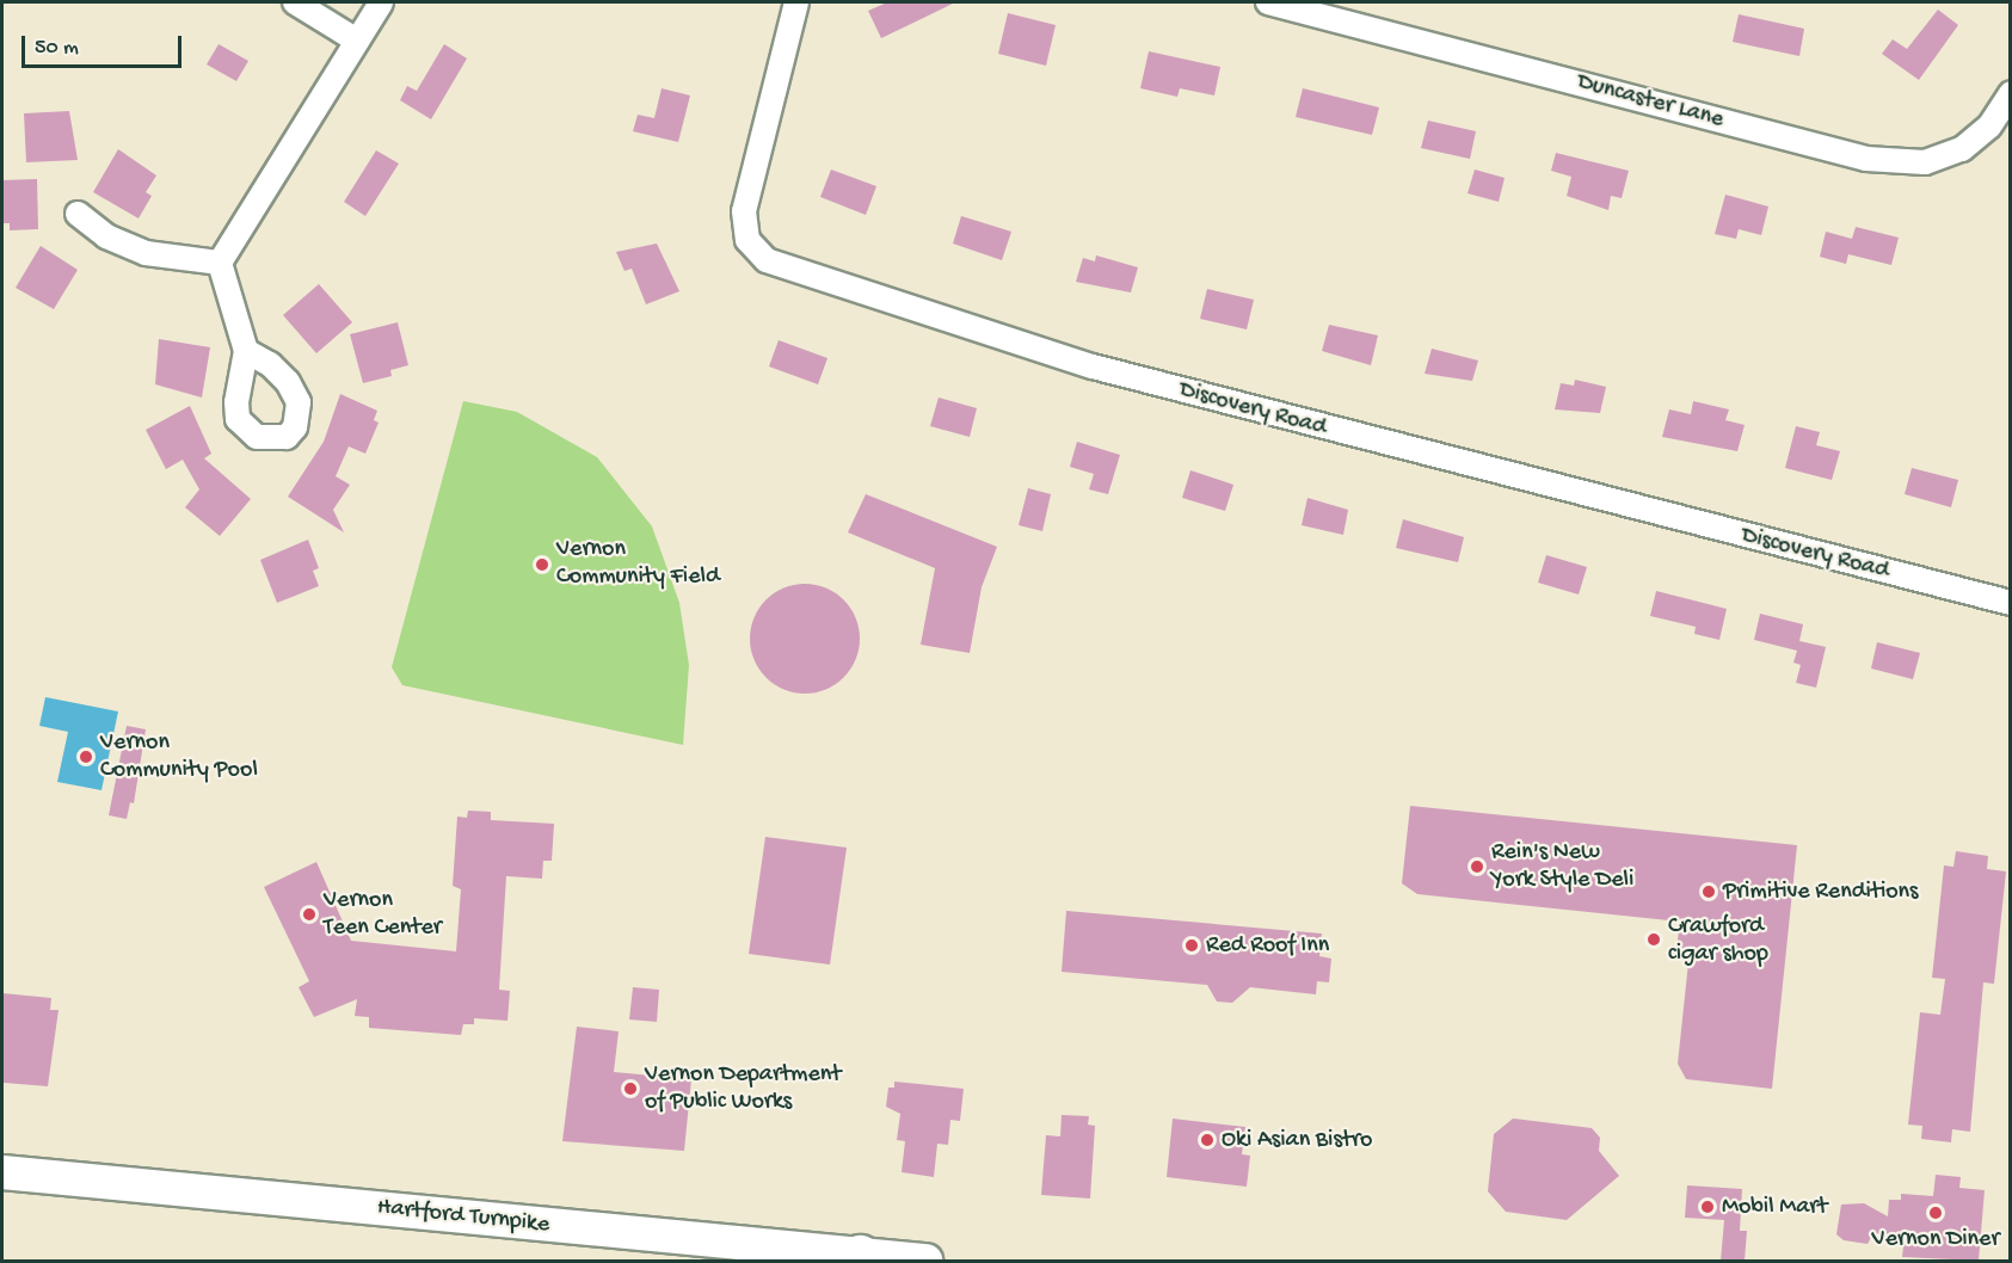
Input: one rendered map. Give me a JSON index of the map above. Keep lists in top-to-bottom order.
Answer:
{
  "streets": {
    "main road": ["Hartford Turnpike"],
    "street": ["Duncaster Lane", "Discovery Road"]
  },
  "places": [
    "Vernon Community Field",
    "Vernon Community Pool",
    "Rein's New York Style Deli",
    "Primitive Renditions",
    "Vernon Teen Center",
    "Crawford cigar shop",
    "Red Roof Inn",
    "Vernon Department of Public Works",
    "Oki Asian Bistro",
    "Mobil Mart",
    "Vernon Diner"
  ],
  "scale_bar": "50 m"
}
